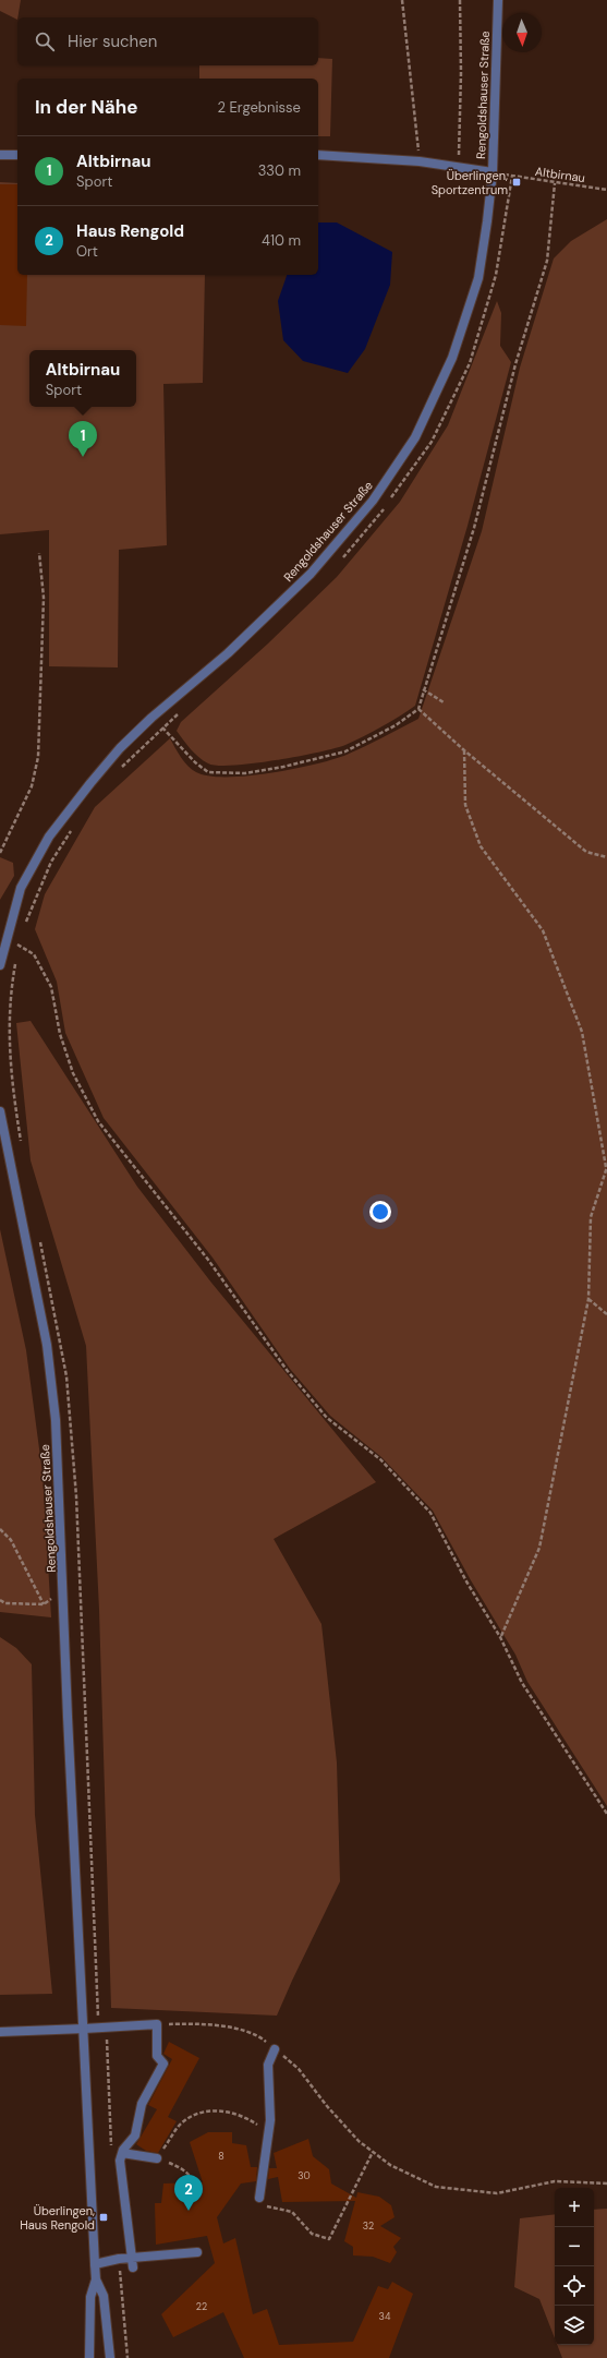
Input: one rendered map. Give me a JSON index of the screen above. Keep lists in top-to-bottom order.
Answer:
{
  "streets": {
    "street": ["Rengoldshauser Straße"],
    "path": ["Altbirnau"]
  },
  "places": {
    "transit": ["Überlingen, Sportzentrum", "Überlingen, Haus Rengold"]
  },
  "house_numbers": [
    "8",
    "30",
    "32",
    "22",
    "34"
  ],
  "north": "bottom",
  "page": {
    "search": "Hier suchen",
    "heading": ["In der Nähe", "2 Ergebnisse"],
    "list": [
      {
        "mark": "1",
        "name": "Altbirnau",
        "note": "Sport",
        "value": "330 m"
      },
      {
        "mark": "2",
        "name": "Haus Rengold",
        "note": "Ort",
        "value": "410 m"
      }
    ],
    "popup": ["Altbirnau", "Sport"],
    "pins": ["1", "2"],
    "map_buttons": ["+", "−"]
  }
}
